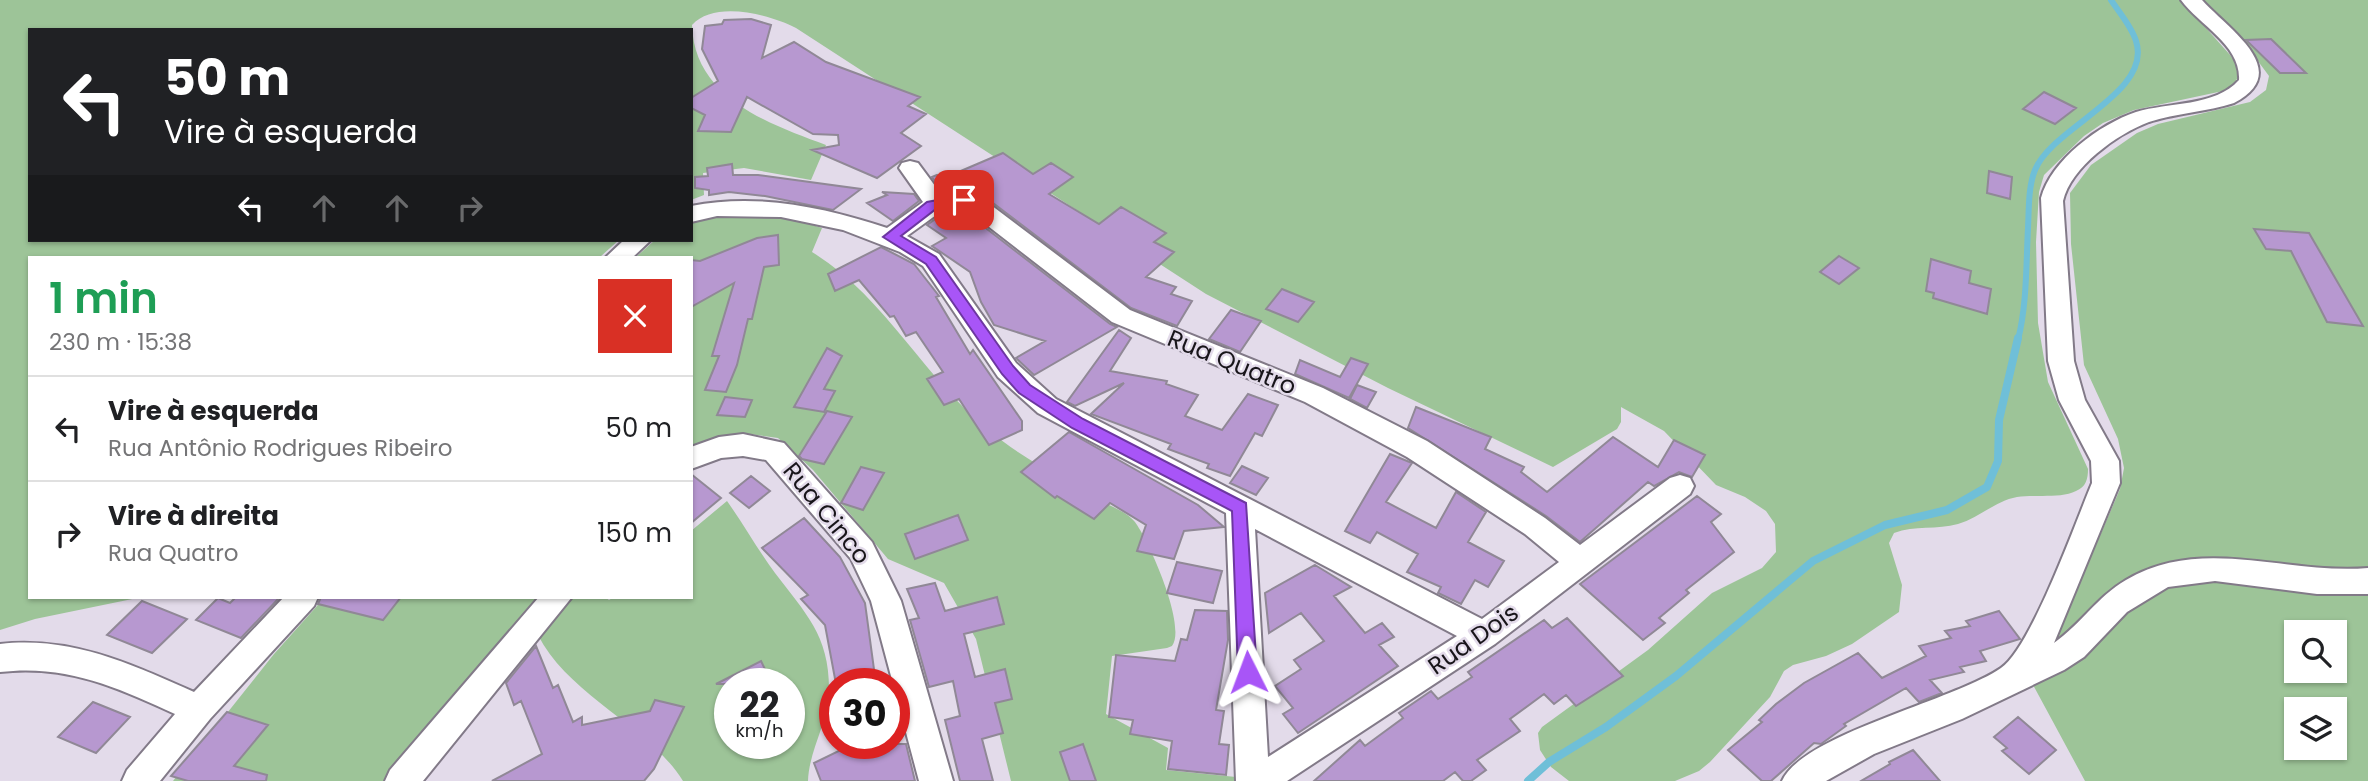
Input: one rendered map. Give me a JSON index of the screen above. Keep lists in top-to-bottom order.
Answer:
{
  "streets": {
    "street": ["Rua Quatro", "Rua Cinco", "Rua Dois"]
  },
  "crossings": [
    ["Rua Quatro", "Rua Dois"]
  ],
  "page": {
    "turn": ["50 m", "Vire à esquerda"],
    "heading": ["1 min", "230 m · 15:38"],
    "list": [
      {
        "name": "Vire à esquerda",
        "note": "Rua Antônio Rodrigues Ribeiro",
        "value": "50 m"
      },
      {
        "name": "Vire à direita",
        "note": "Rua Quatro",
        "value": "150 m"
      }
    ],
    "speed": "22 km/h",
    "limit": "30"
  }
}
